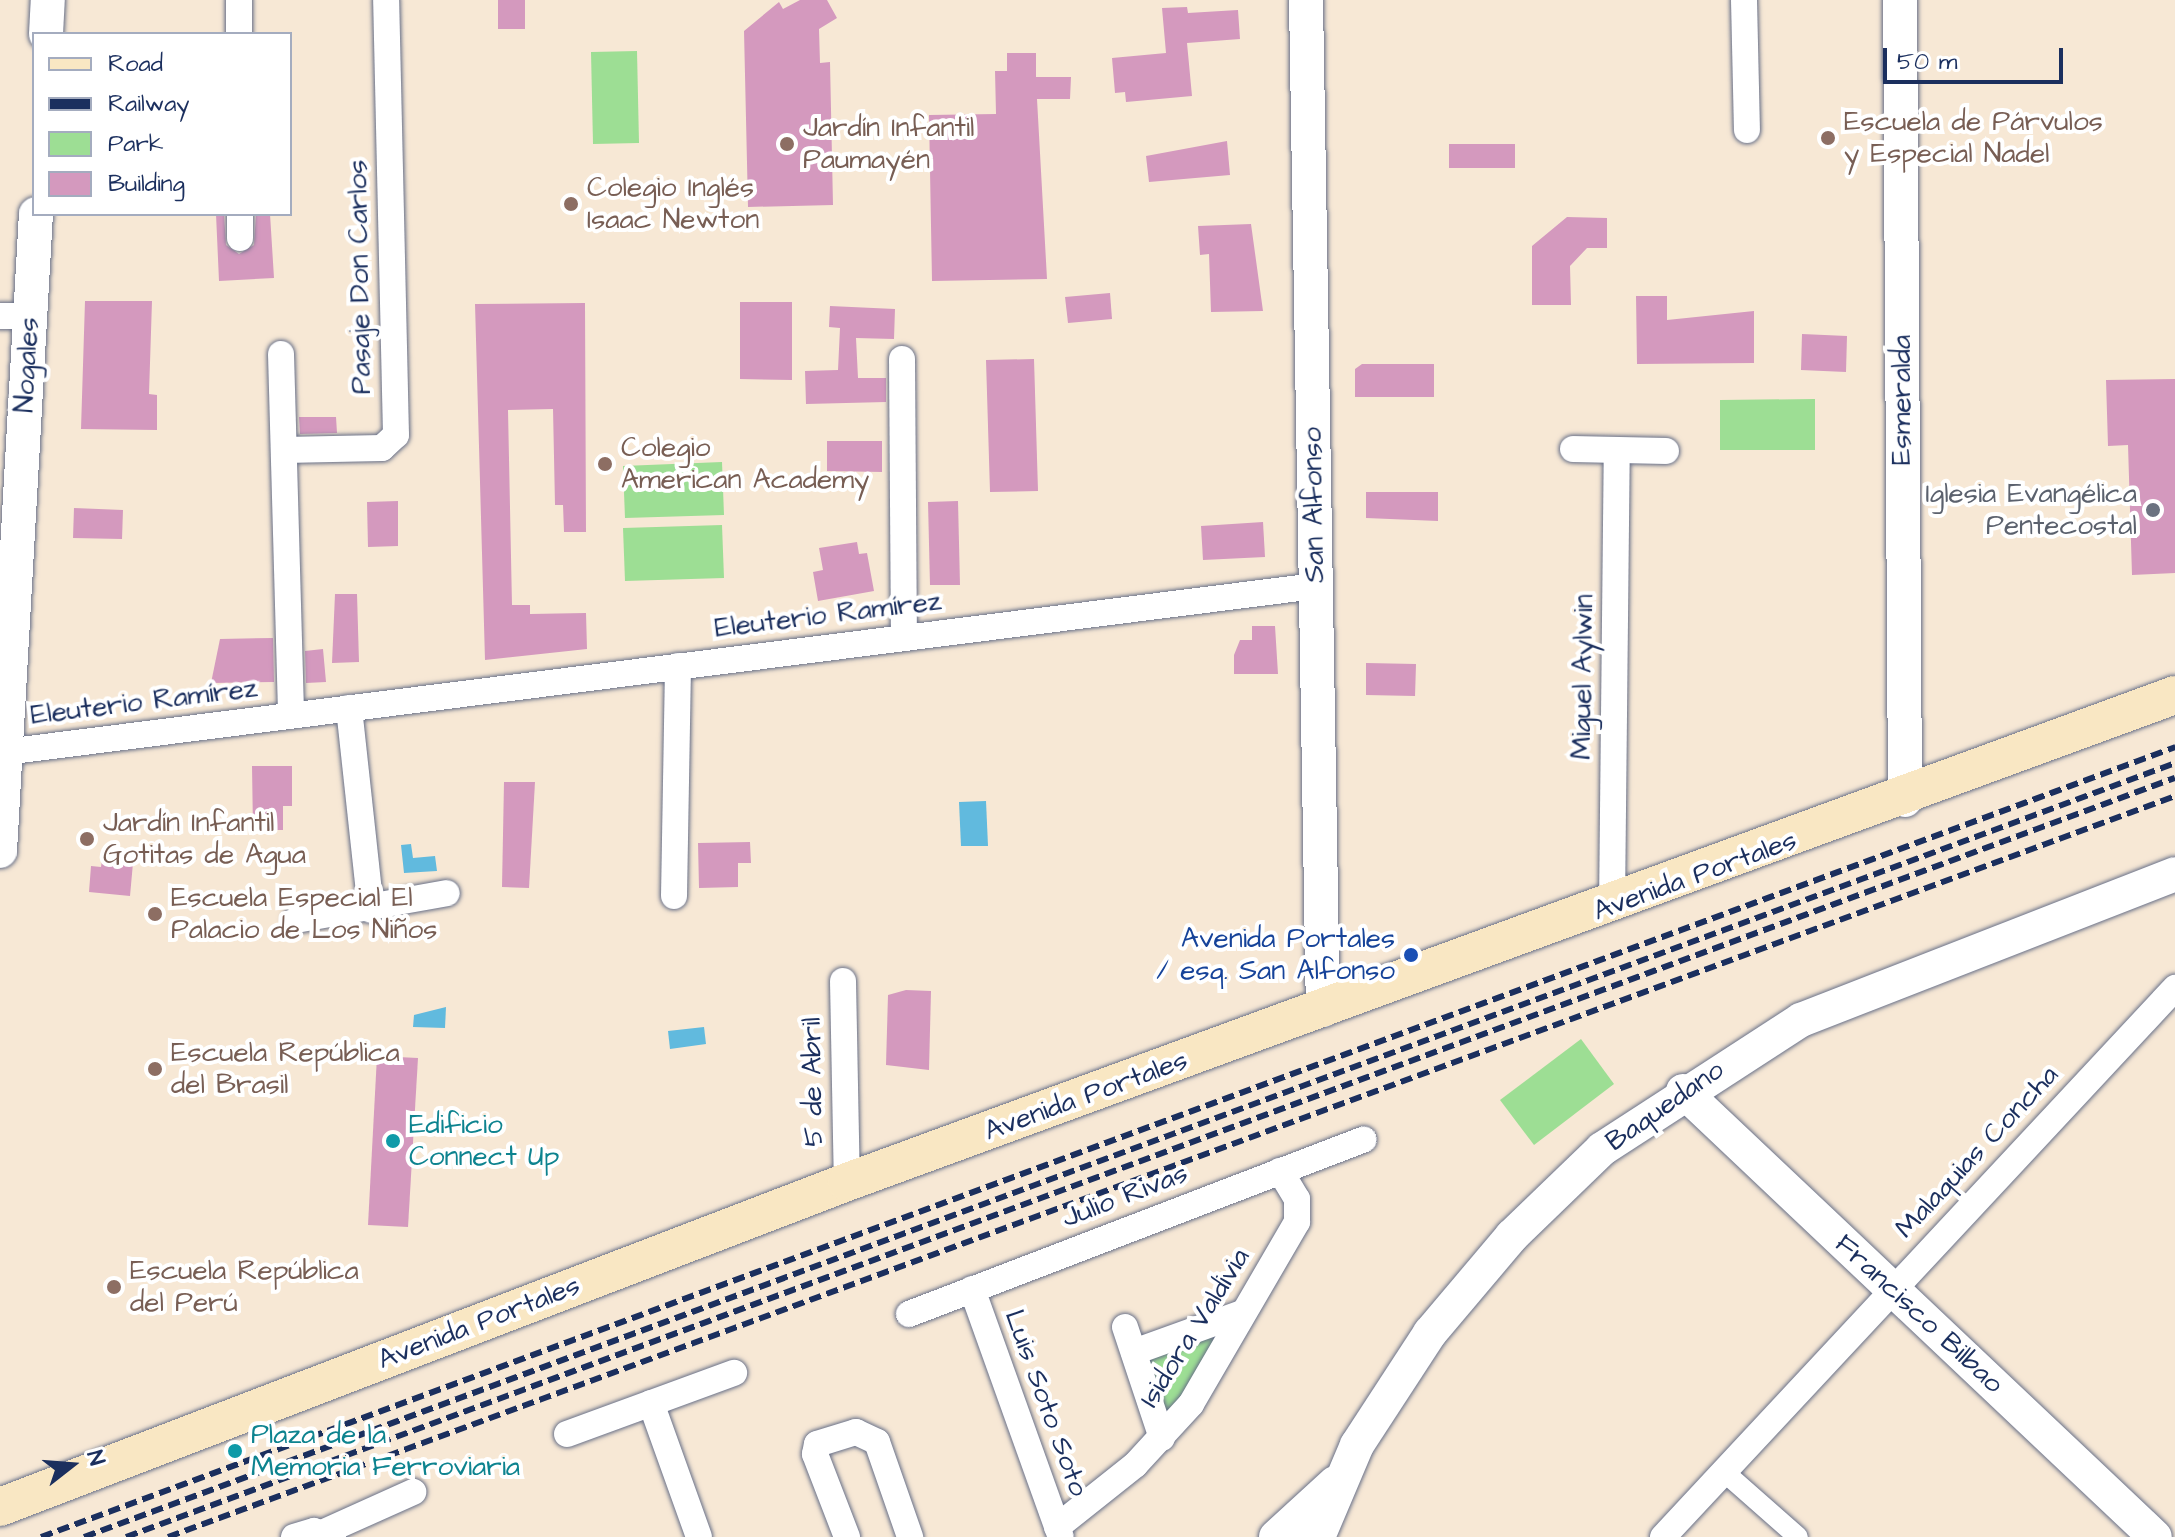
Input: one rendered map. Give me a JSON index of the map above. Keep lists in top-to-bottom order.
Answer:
{
  "streets": {
    "main road": ["Avenida Portales"],
    "street": [
      "Pasaje Don Carlos",
      "Nogales",
      "Esmeralda",
      "San Alfonso",
      "Eleuterio Ramírez",
      "Miguel Aylwin",
      "5 de Abril",
      "Baquedano",
      "Malaquias Concha",
      "Julio Rivas",
      "Francisco Bilbao",
      "Isidora Valdivia",
      "Luis Soto Soto"
    ]
  },
  "crossings": [
    ["Pasaje Don Carlos", "Eleuterio Ramírez"],
    ["Nogales", "Eleuterio Ramírez"],
    ["Esmeralda", "Avenida Portales"],
    ["San Alfonso", "Eleuterio Ramírez"],
    ["San Alfonso", "Avenida Portales"],
    ["Miguel Aylwin", "Avenida Portales"],
    ["Avenida Portales", "5 de Abril"],
    ["Baquedano", "Francisco Bilbao"],
    ["Malaquias Concha", "Francisco Bilbao"],
    ["Julio Rivas", "Isidora Valdivia"],
    ["Julio Rivas", "Luis Soto Soto"],
    ["Isidora Valdivia", "Luis Soto Soto"]
  ],
  "places": [
    "Escuela de Párvulos y Especial Nadel",
    "Jardín Infantil Paumayén",
    "Colegio Inglés Isaac Newton",
    "Colegio American Academy",
    "Iglesia Evangélica Pentecostal",
    "Jardín Infantil Gotitas de Agua",
    "Escuela Especial El Palacio de Los Niños",
    "Avenida Portales / esq. San Alfonso",
    "Escuela República del Brasil",
    "Edificio Connect Up",
    "Escuela República del Perú",
    "Plaza de la Memoria Ferroviaria"
  ],
  "legend": [
    "Road",
    "Railway",
    "Park",
    "Building"
  ],
  "scale_bar": "50 m",
  "north": "right"
}
